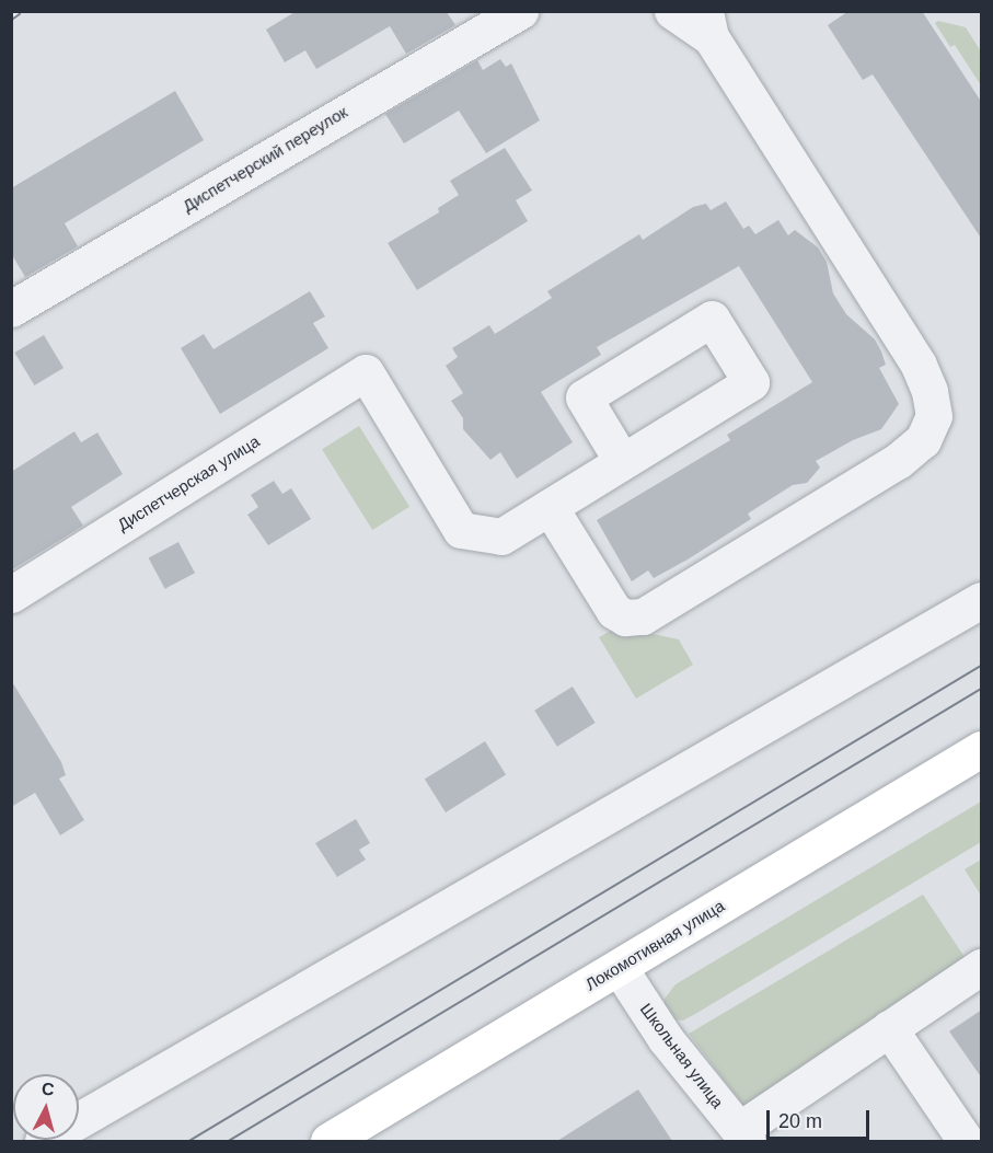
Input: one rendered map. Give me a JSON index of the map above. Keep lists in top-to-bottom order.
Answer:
{
  "streets": {
    "main road": ["Локомотивная улица"],
    "street": ["Диспетчерский переулок", "Диспетчерская улица", "Школьная улица"]
  },
  "crossings": [
    ["Локомотивная улица", "Школьная улица"]
  ],
  "scale_bar": "20 m",
  "north": "top"
}
